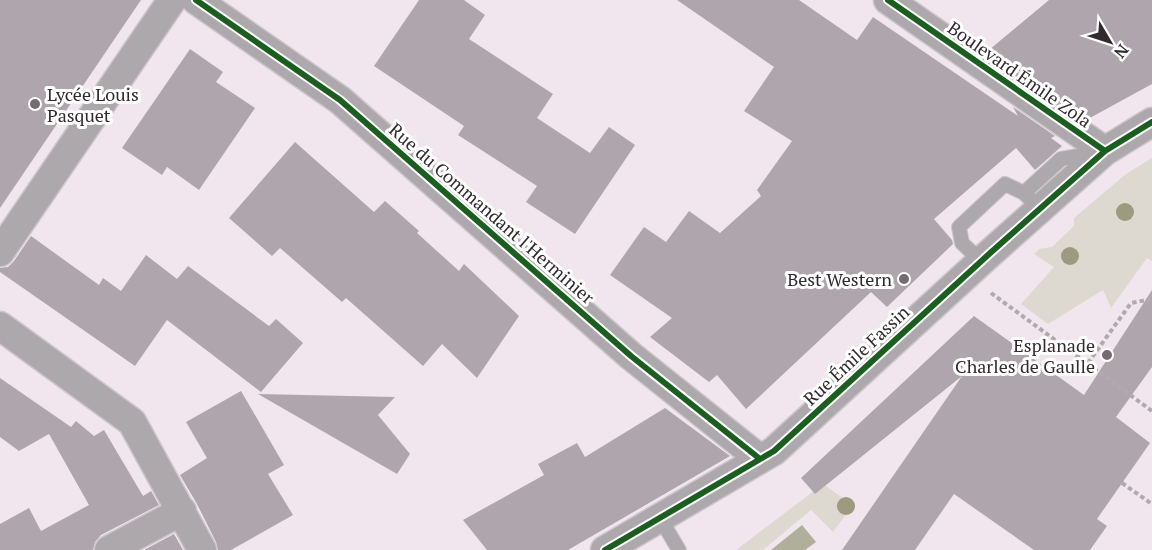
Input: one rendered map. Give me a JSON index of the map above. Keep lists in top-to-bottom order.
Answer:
{
  "streets": {
    "street": ["Boulevard Émile Zola", "Rue du Commandant l'Herminier", "Rue Émile Fassin"]
  },
  "crossings": [
    ["Boulevard Émile Zola", "Rue Émile Fassin"],
    ["Rue du Commandant l'Herminier", "Rue Émile Fassin"]
  ],
  "places": ["Lycée Louis Pasquet", "Best Western", "Esplanade Charles de Gaulle"],
  "north": "bottom right"
}
